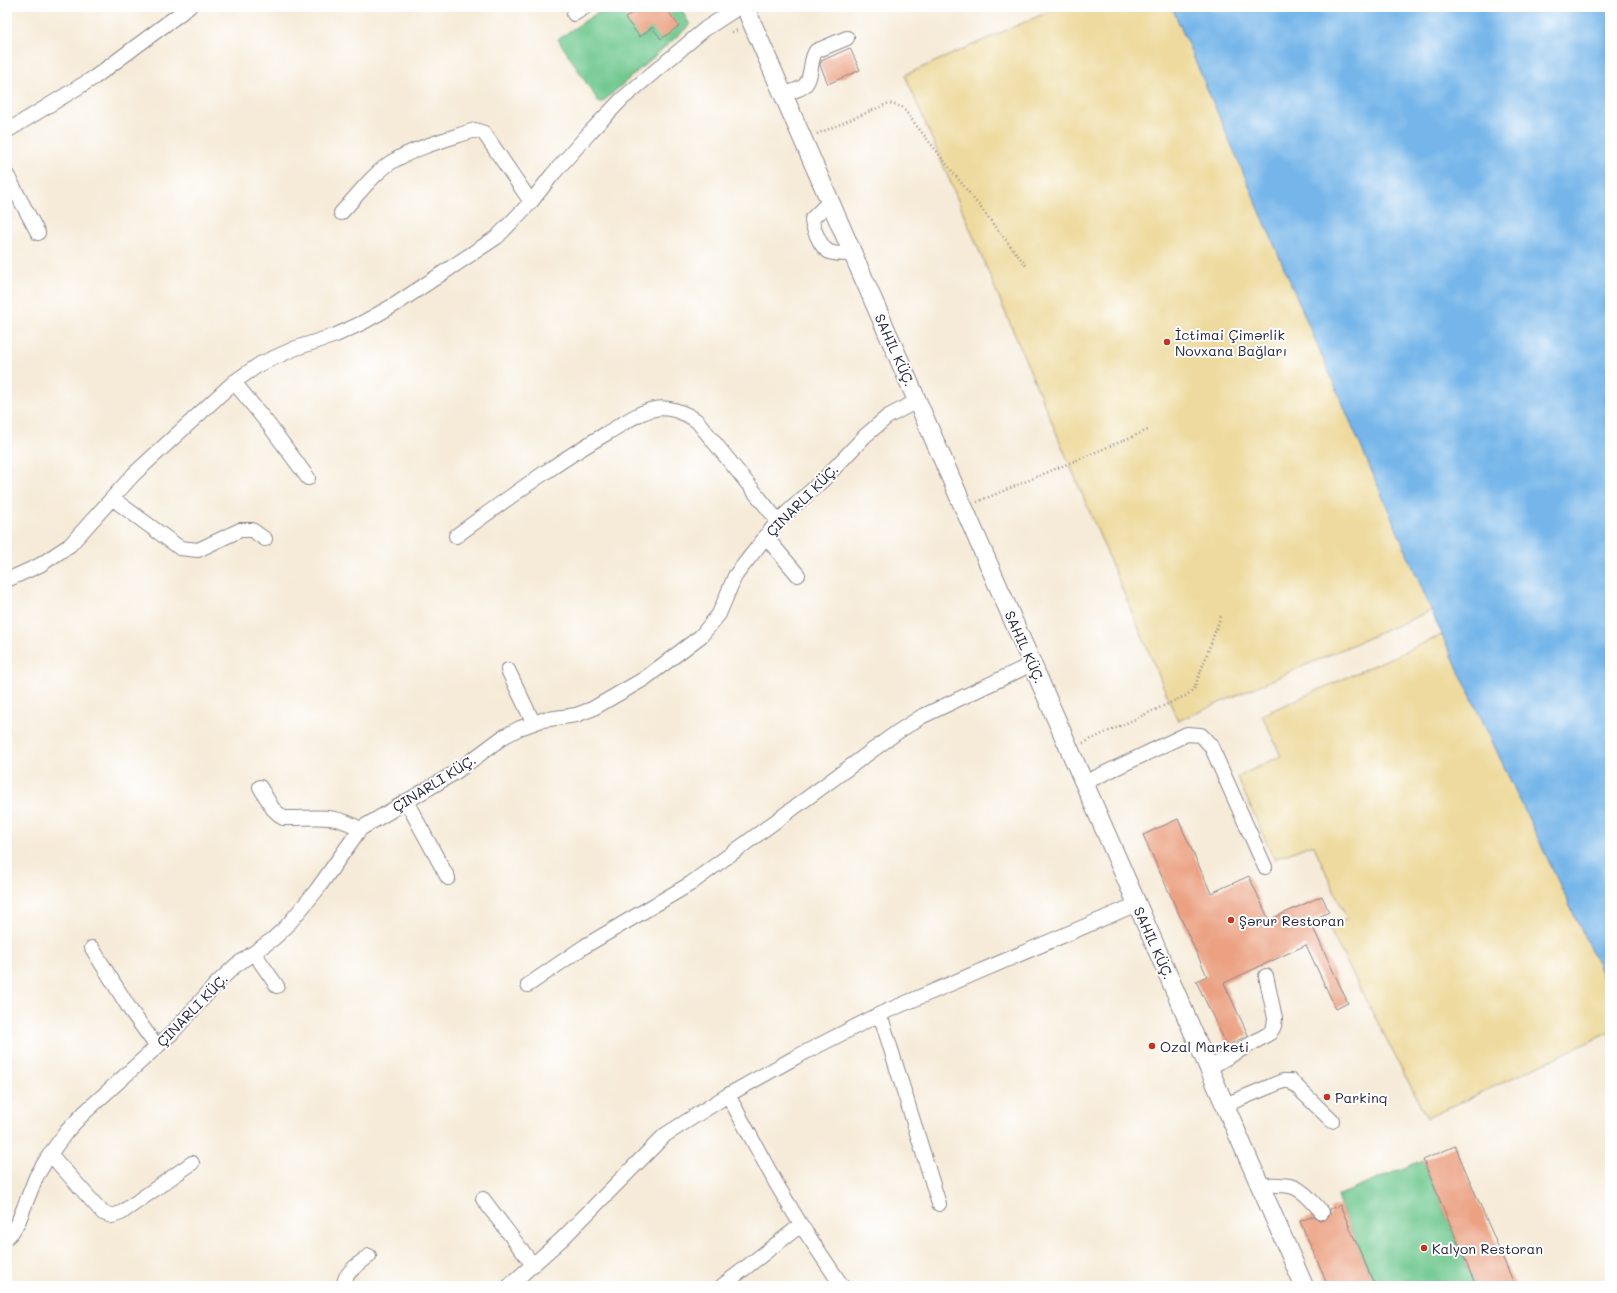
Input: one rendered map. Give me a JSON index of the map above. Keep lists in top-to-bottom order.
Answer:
{
  "streets": {
    "main road": ["SAHIL KÜÇ."]
  },
  "places": [
    "İctimai Çimərlik Novxana Bağları",
    "Şərur Restoran",
    "Ozal Marketi",
    "Parkinq",
    "Kalyon Restoran"
  ]
}
